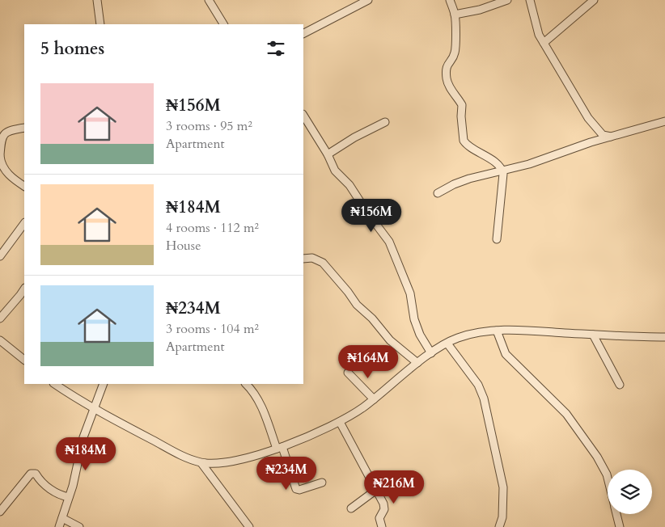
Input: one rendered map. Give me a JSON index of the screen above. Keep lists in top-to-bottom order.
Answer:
{
  "page": {
    "heading": "5 homes",
    "list": [
      {
        "name": "₦156M",
        "note": "3 rooms · 95 m² · Apartment"
      },
      {
        "name": "₦184M",
        "note": "4 rooms · 112 m² · House"
      },
      {
        "name": "₦234M",
        "note": "3 rooms · 104 m² · Apartment"
      }
    ],
    "price": [
      "₦156M",
      "₦164M",
      "₦184M",
      "₦234M",
      "₦216M"
    ]
  }
}
